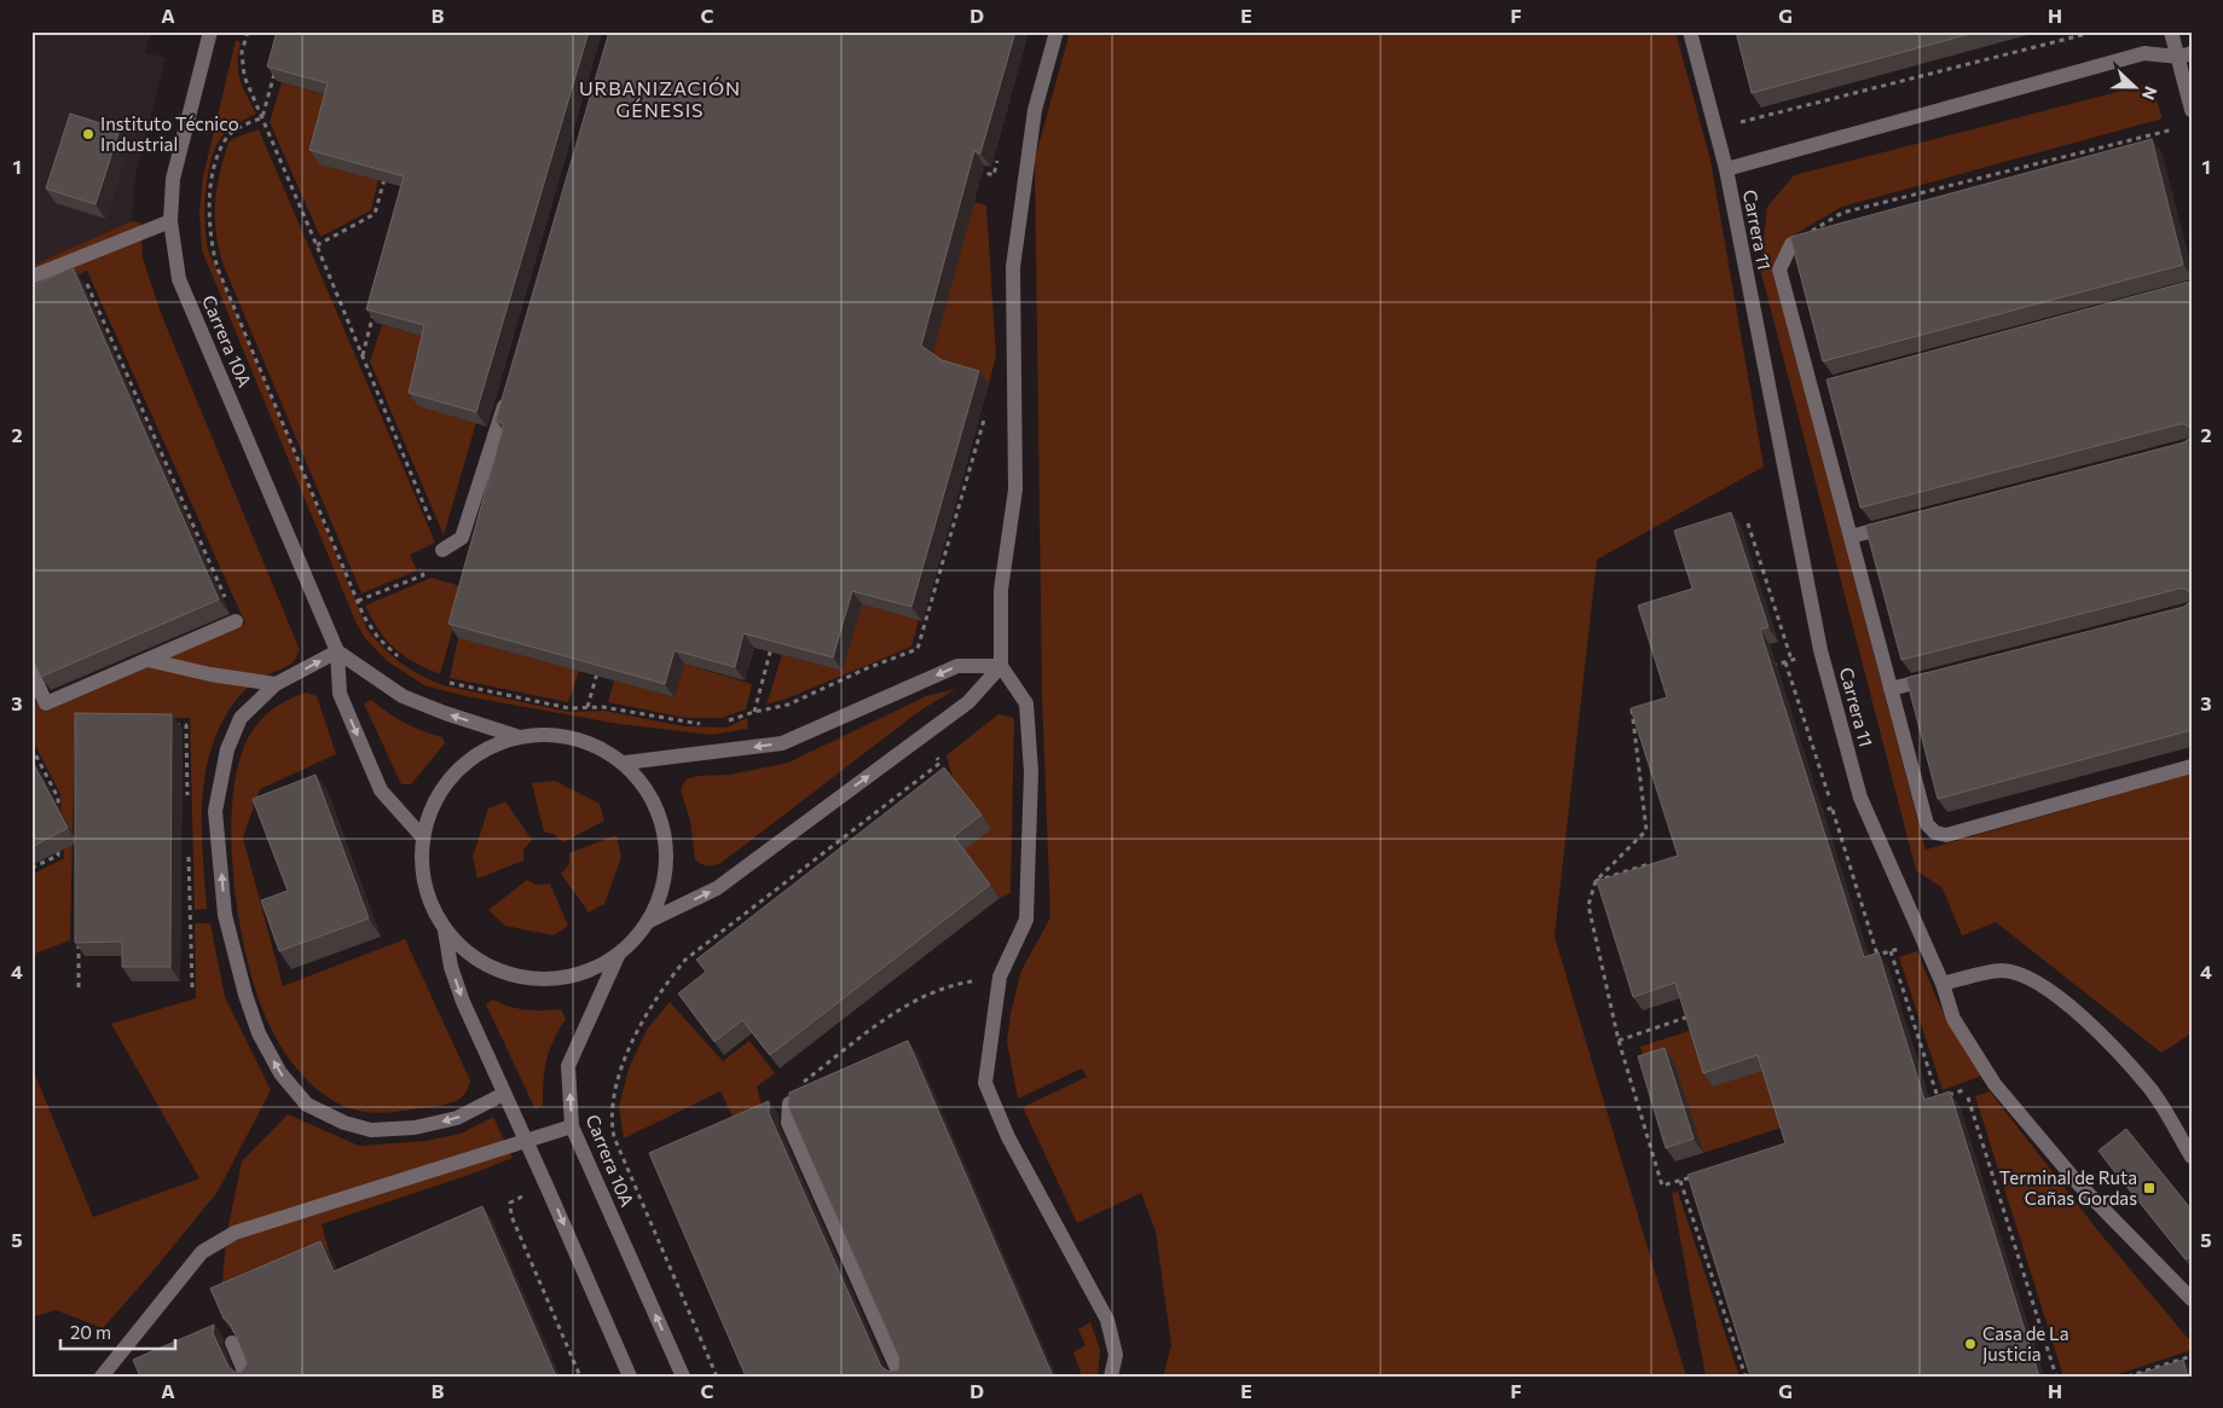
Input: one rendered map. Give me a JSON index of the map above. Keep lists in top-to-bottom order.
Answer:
{
  "streets": {
    "street": ["Carrera 11", "Carrera 10A"]
  },
  "districts": ["URBANIZACIÓN GÉNESIS"],
  "places": {
    "other": ["Instituto Técnico Industrial", "Casa de La Justicia"],
    "transit": ["Terminal de Ruta Cañas Gordas"]
  },
  "scale_bar": "20 m",
  "north": "right",
  "grid": {
    "columns": [
      "A",
      "B",
      "C",
      "D",
      "E",
      "F",
      "G",
      "H"
    ],
    "rows": [
      "1",
      "2",
      "3",
      "4",
      "5"
    ]
  }
}
